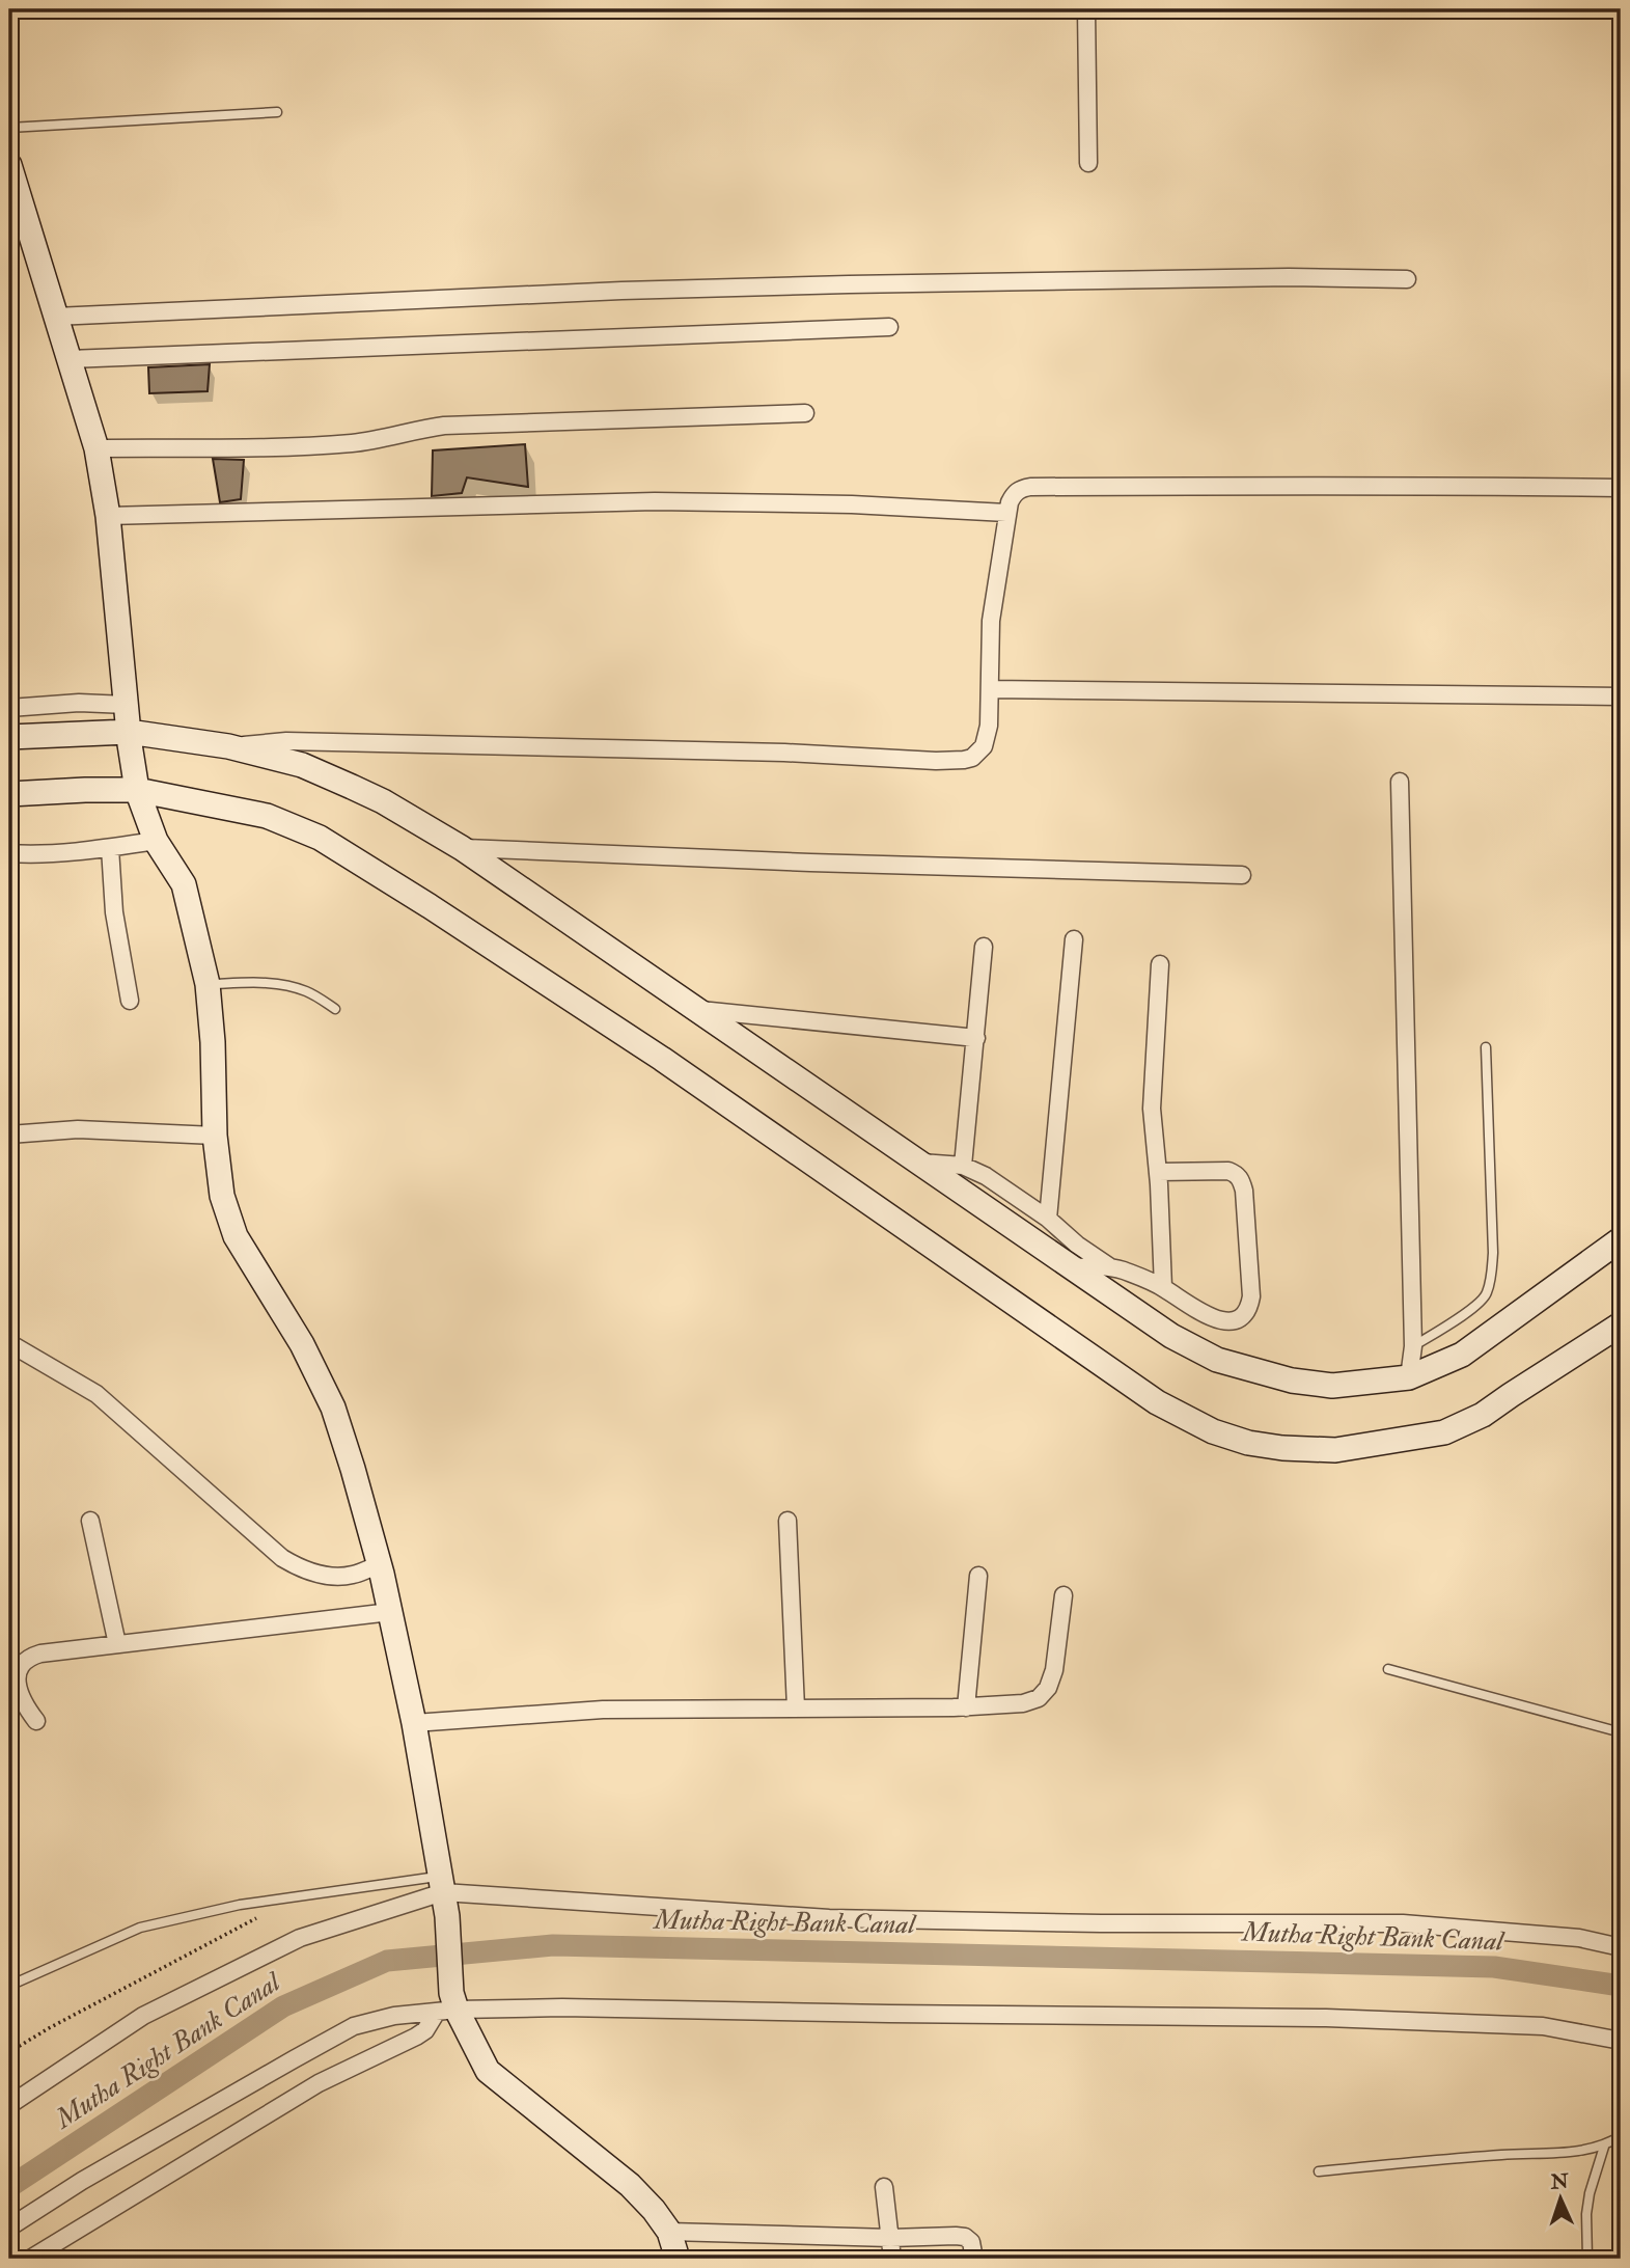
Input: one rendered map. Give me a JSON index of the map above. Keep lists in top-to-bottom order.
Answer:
{
  "water": ["Mutha Right Bank Canal"],
  "north": "top"
}
